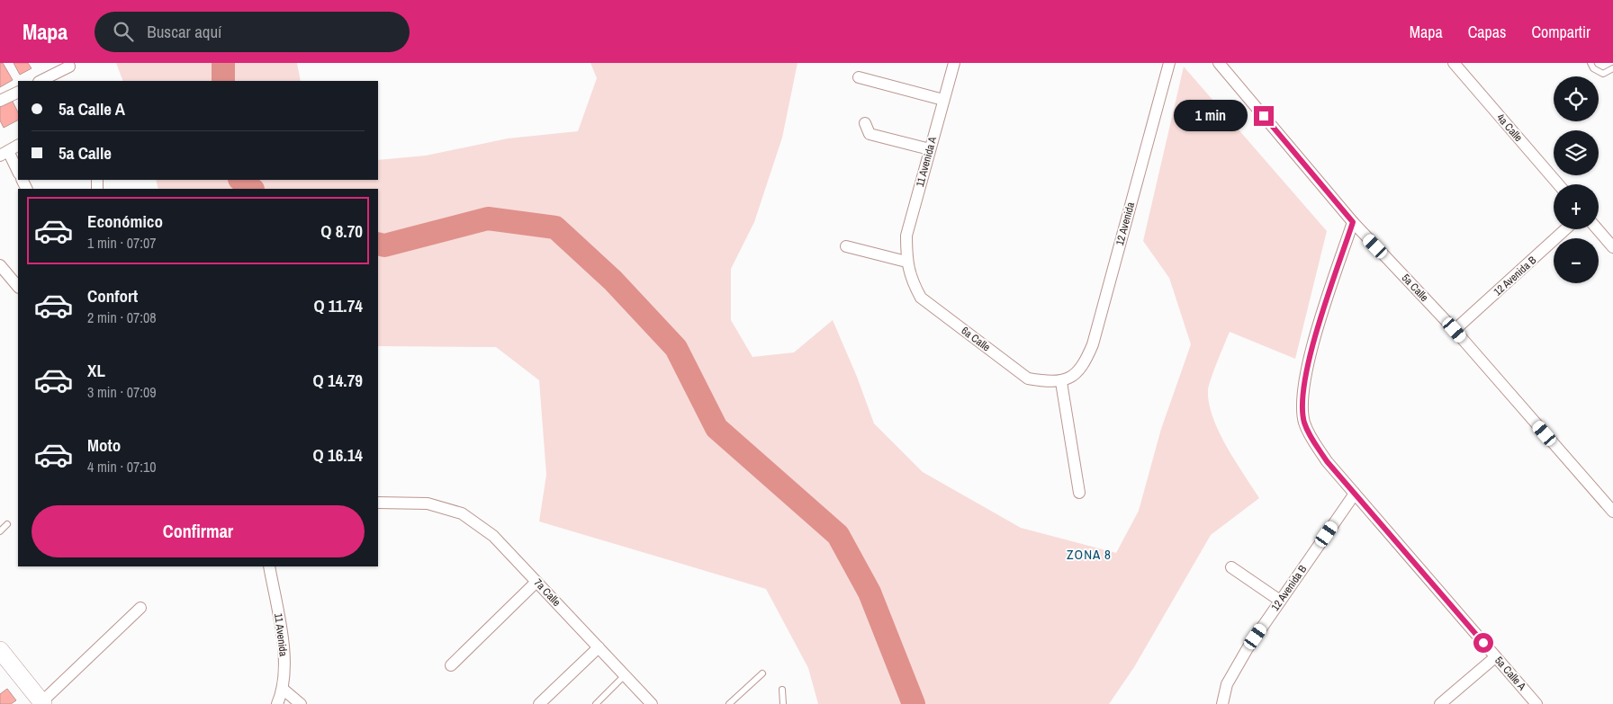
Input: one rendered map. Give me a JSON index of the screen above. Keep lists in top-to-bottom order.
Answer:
{
  "streets": {
    "street": [
      "4a Calle",
      "11 Avenida A",
      "12 Avenida",
      "12 Avenida B",
      "5a Calle",
      "6a Calle",
      "7a Calle",
      "11 Avenida",
      "5a Calle A"
    ]
  },
  "crossings": [
    ["11 Avenida A", "6a Calle"],
    ["12 Avenida", "6a Calle"],
    ["12 Avenida B", "5a Calle"],
    ["12 Avenida B", "5a Calle A"],
    ["5a Calle", "5a Calle A"]
  ],
  "districts": ["ZONA 8"],
  "page": {
    "header": "Mapa",
    "search": "Buscar aquí",
    "nav": ["Mapa", "Capas", "Compartir"],
    "map_buttons": ["+", "−"],
    "banner": ["5a Calle A", "5a Calle"],
    "bubble": "1 min",
    "list": [
      {
        "name": "Económico",
        "note": "1 min · 07:07",
        "value": "Q 8.70"
      },
      {
        "name": "Confort",
        "note": "2 min · 07:08",
        "value": "Q 11.74"
      },
      {
        "name": "XL",
        "note": "3 min · 07:09",
        "value": "Q 14.79"
      },
      {
        "name": "Moto",
        "note": "4 min · 07:10",
        "value": "Q 16.14"
      }
    ],
    "buttons": "Confirmar"
  }
}
